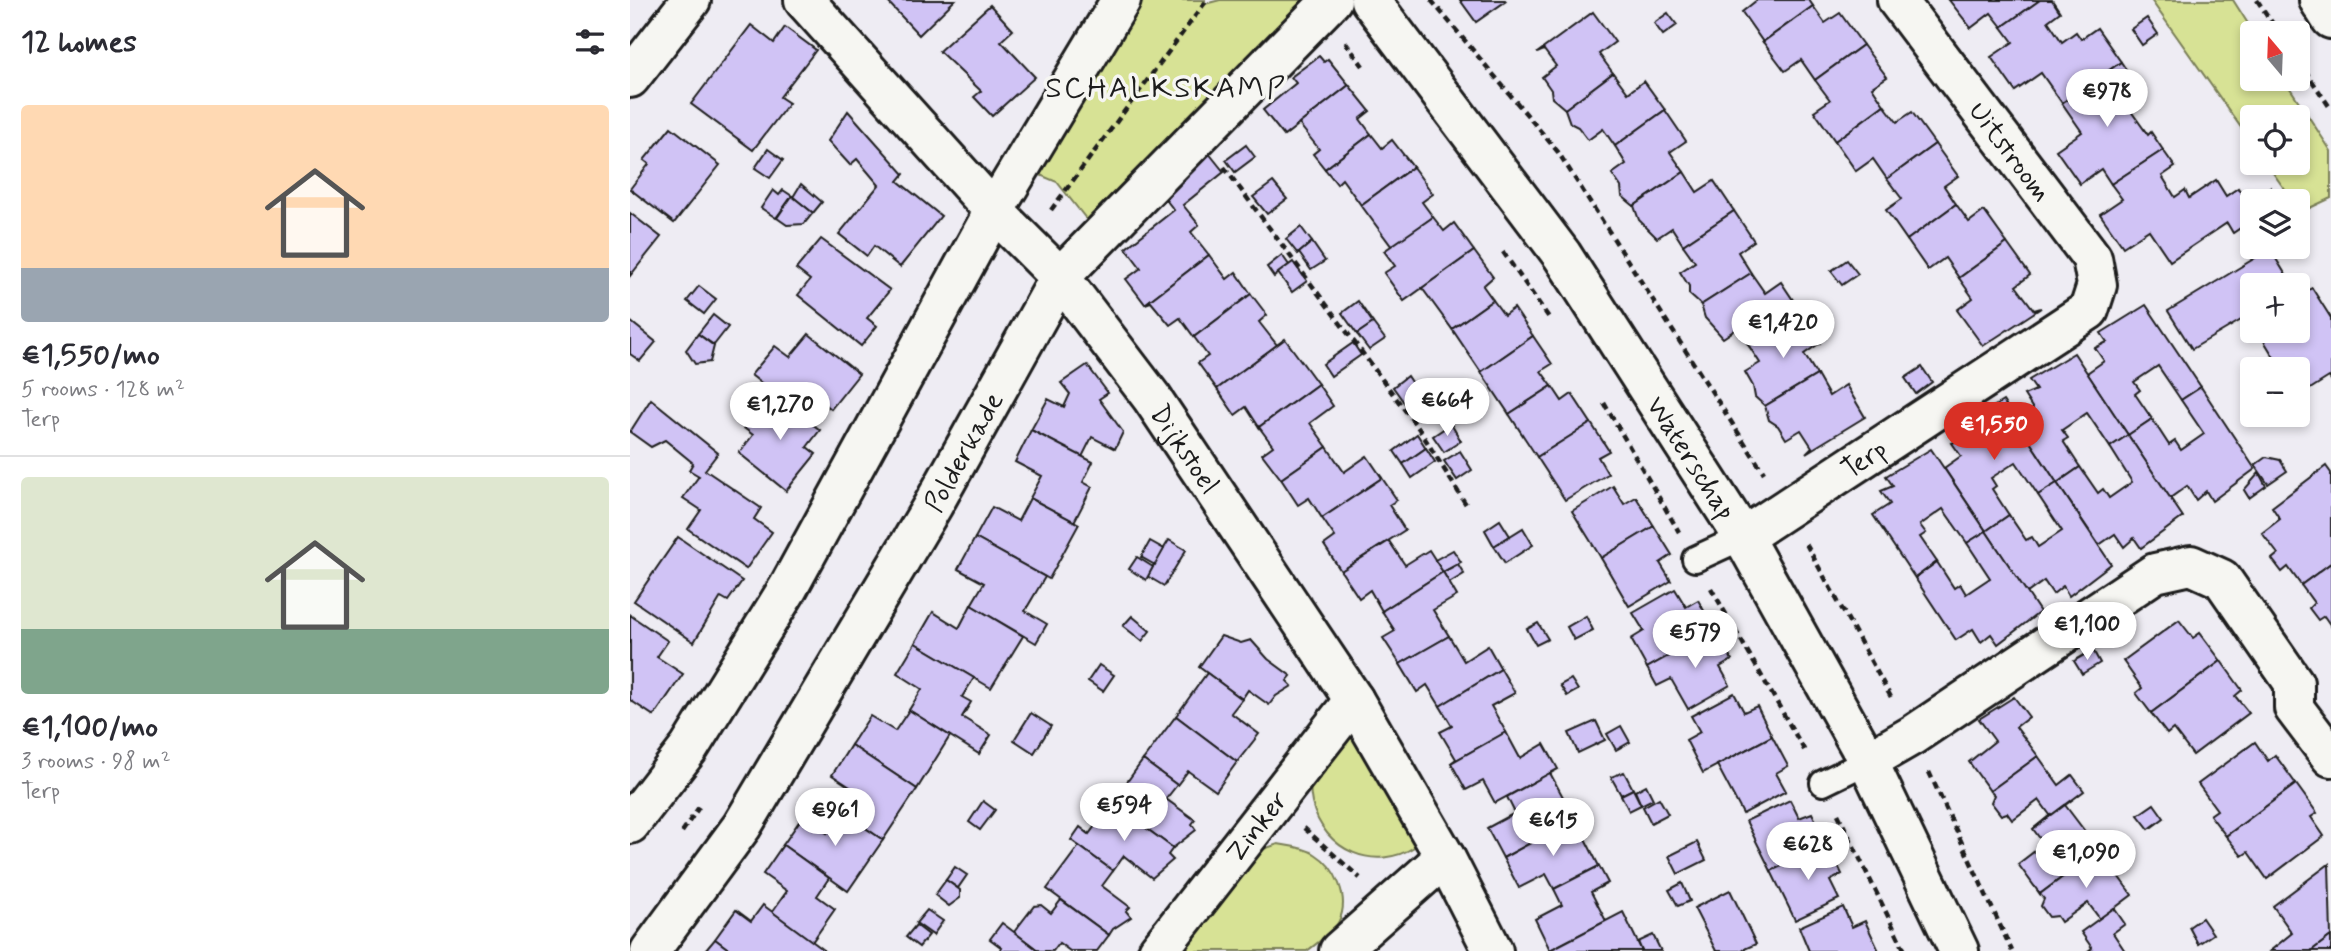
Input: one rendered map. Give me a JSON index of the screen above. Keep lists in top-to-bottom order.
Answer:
{
  "streets": {
    "street": [
      "Uitstroom",
      "Dijkstoel",
      "Polderkade",
      "Waterschap",
      "Terp",
      "Zinker"
    ]
  },
  "crossings": [
    ["Uitstroom", "Terp"],
    ["Dijkstoel", "Polderkade"],
    ["Dijkstoel", "Zinker"],
    ["Waterschap", "Terp"]
  ],
  "districts": ["SCHALKSKAMP"],
  "north": "top",
  "page": {
    "heading": "12 homes",
    "map_buttons": ["+", "−"],
    "price": [
      "€978",
      "€1,420",
      "€664",
      "€1,270",
      "€1,550",
      "€1,100",
      "€579",
      "€594",
      "€961",
      "€615",
      "€628",
      "€1,090"
    ],
    "list": [
      {
        "name": "€1,550/mo",
        "note": "5 rooms · 128 m² · Terp"
      },
      {
        "name": "€1,100/mo",
        "note": "3 rooms · 98 m² · Terp"
      }
    ]
  }
}
